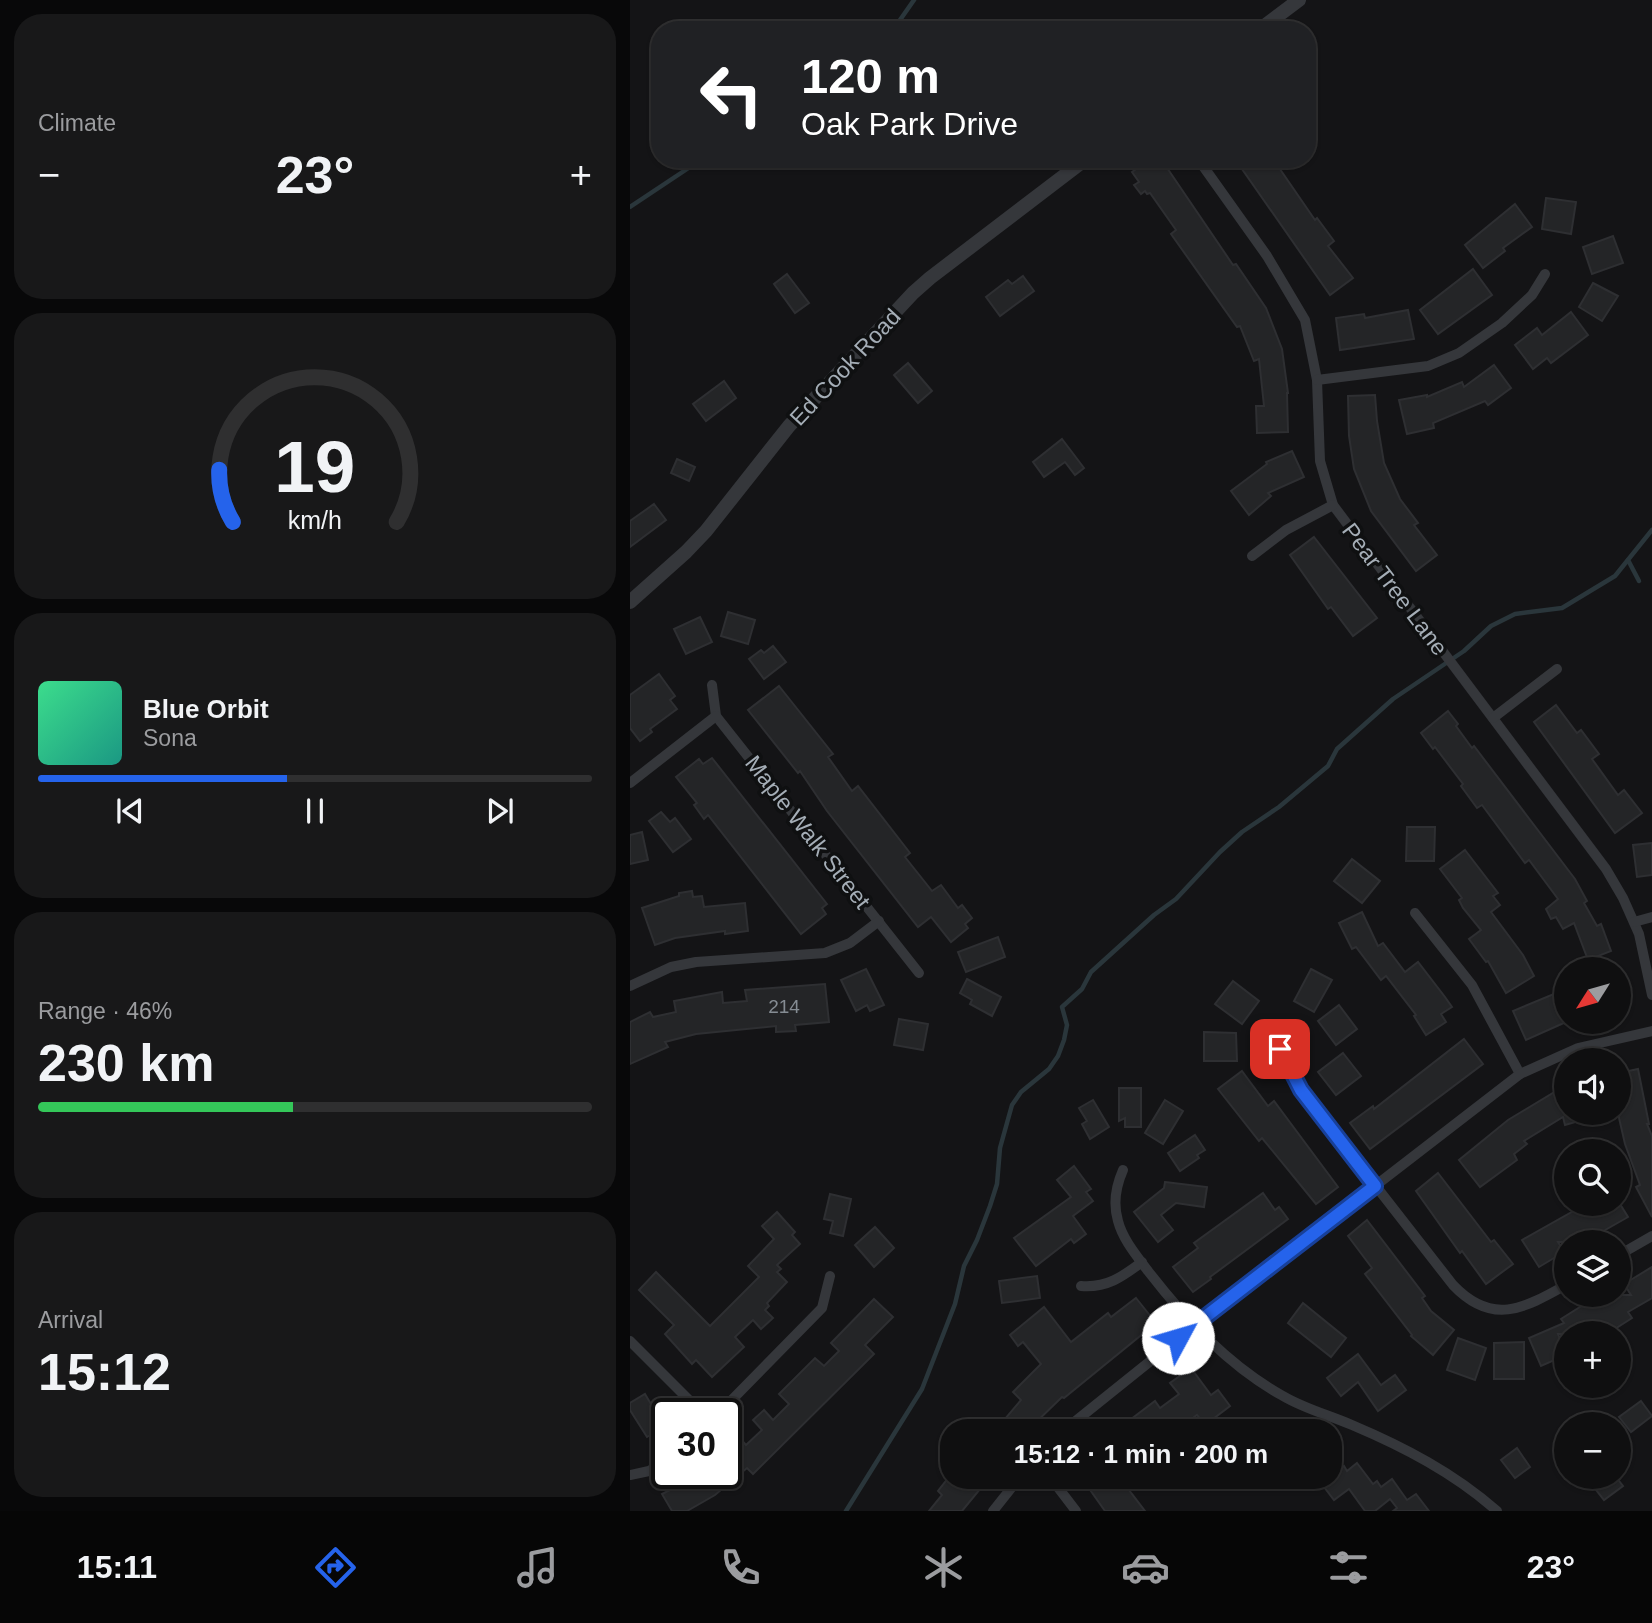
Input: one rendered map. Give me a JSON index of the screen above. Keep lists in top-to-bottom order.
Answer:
{
  "streets": {
    "street": ["Ed Cook Road", "Pear Tree Lane", "Maple Walk Street"]
  },
  "house_numbers": ["214"],
  "north": "bottom left",
  "page": {
    "tile": [
      "Climate",
      ["Range · 46%", "230 km"],
      ["Arrival", "15:12"]
    ],
    "turn": ["120 m", "Oak Park Drive"],
    "heat": ["−", "23°", "+"],
    "song": ["Blue Orbit", "Sona"],
    "map_buttons": ["+", "−"],
    "limit": "30",
    "trip": "15:12 · 1 min · 200 m",
    "tabs": ["15:11", "23°"],
    "gauge": ["19", "km/h"]
  }
}
